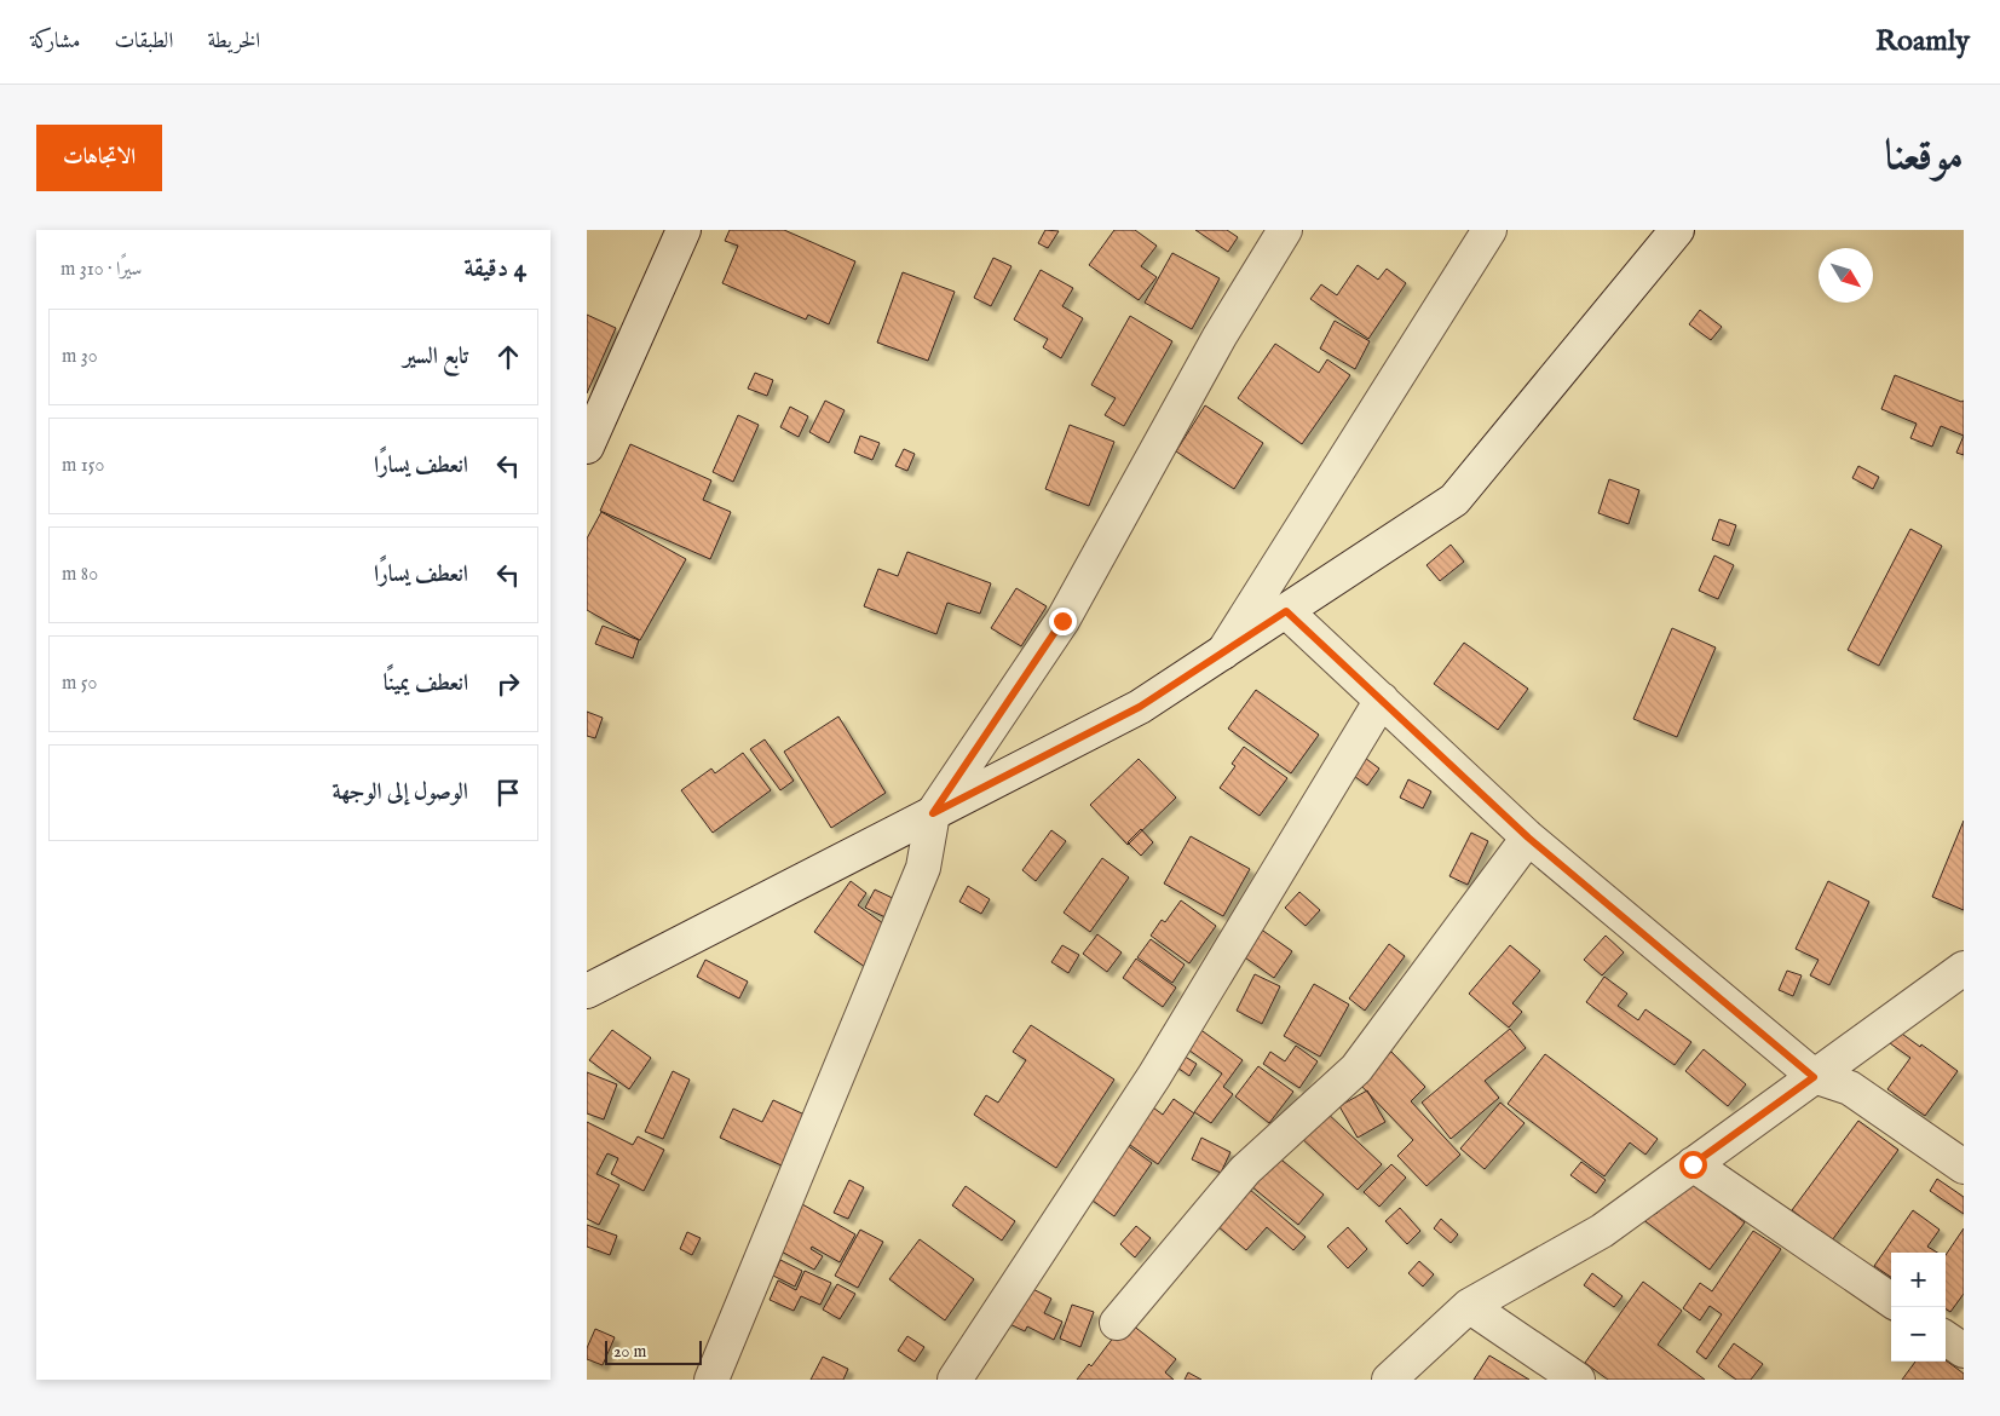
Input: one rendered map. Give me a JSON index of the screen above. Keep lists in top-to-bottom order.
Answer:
{
  "scale_bar": "20 m",
  "north": "bottom right",
  "page": {
    "header": "Roamly",
    "nav": ["الخريطة", "الطبقات", "مشاركة"],
    "title": "موقعنا",
    "buttons": "الاتجاهات",
    "heading": ["4 دقيقة", "سيرًا · 310 m"],
    "list": [
      ["تابع السير", "30 m"],
      ["انعطف يسارًا", "150 m"],
      ["انعطف يسارًا", "80 m"],
      ["انعطف يمينًا", "50 m"],
      "الوصول إلى الوجهة"
    ],
    "map_buttons": ["+", "−"],
    "scale": "20 m"
  }
}
